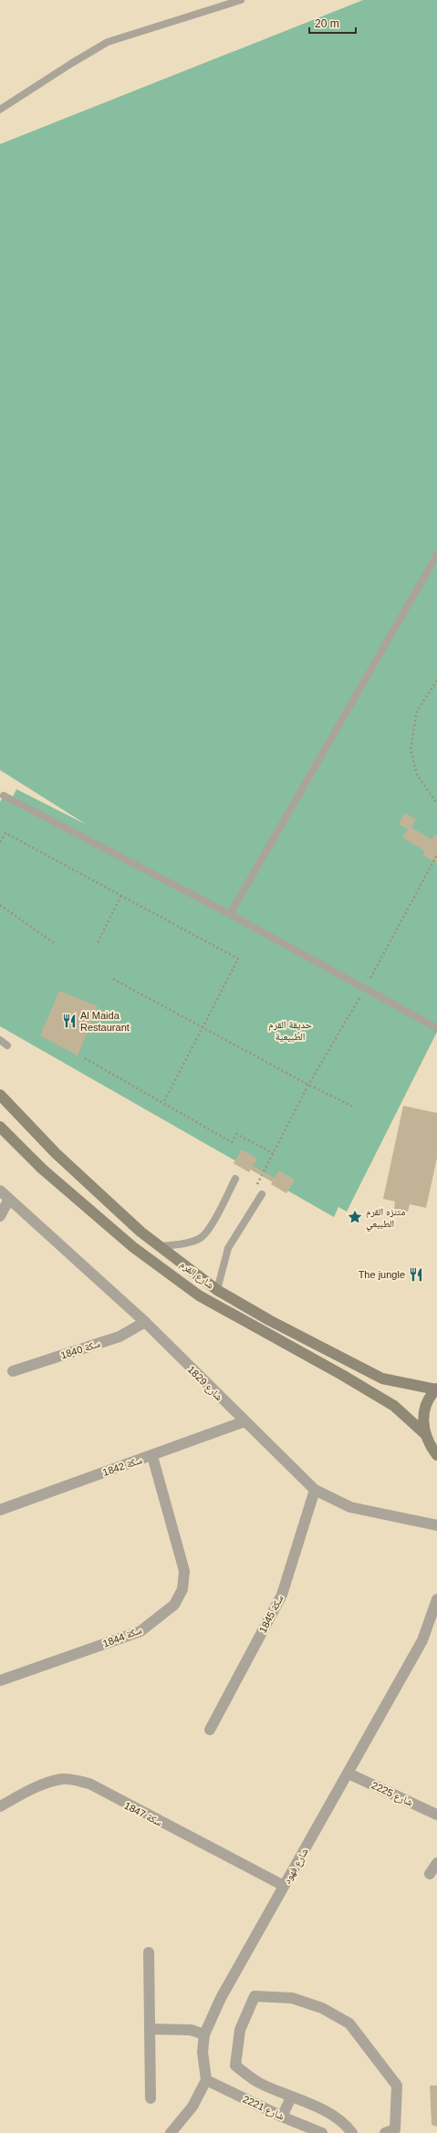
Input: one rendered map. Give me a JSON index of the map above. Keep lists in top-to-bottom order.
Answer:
{
  "streets": {
    "main road": ["شارع القرم"],
    "street": [
      "سكة 1840",
      "1829 شارع",
      "سكة 1842",
      "1845 سكة",
      "سكة 1844",
      "شارع 2225",
      "سكة 1847",
      "شارع فهود",
      "شارع 2221"
    ]
  },
  "crossings": [
    ["سكة 1840", "1829 شارع"],
    ["1829 شارع", "سكة 1842"],
    ["1829 شارع", "1845 سكة"],
    ["سكة 1842", "سكة 1844"],
    ["شارع 2225", "شارع فهود"],
    ["سكة 1847", "شارع فهود"],
    ["شارع فهود", "شارع 2221"]
  ],
  "parks": ["حديقة القرم الطبيعية"],
  "places": {
    "restaurant": ["Al Maida Restaurant", "The jungle"],
    "place": ["متنزه القرم الطبيعي"]
  },
  "scale_bar": "20 m"
}
